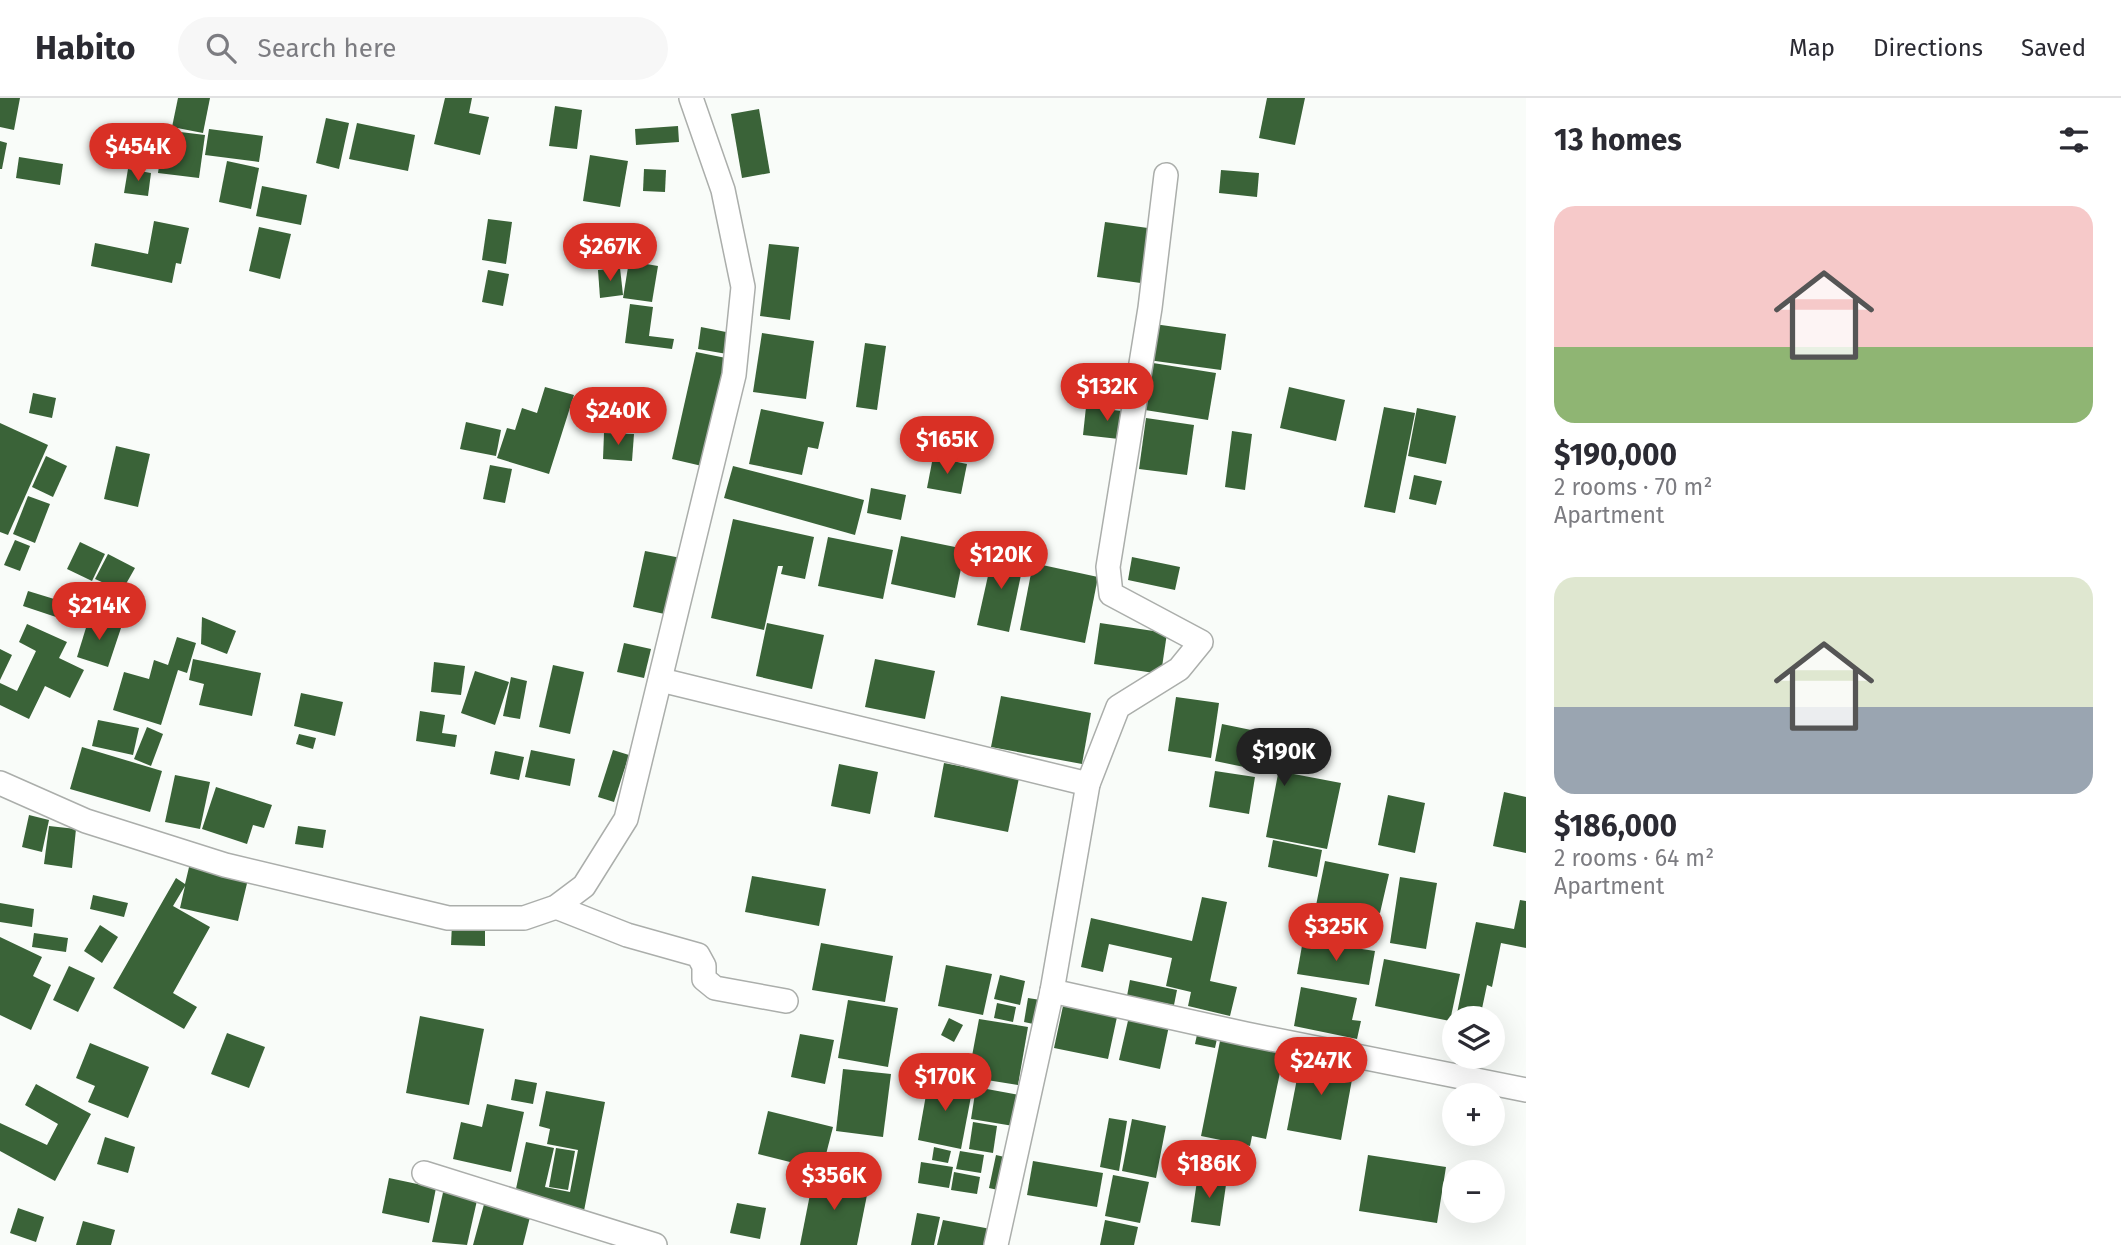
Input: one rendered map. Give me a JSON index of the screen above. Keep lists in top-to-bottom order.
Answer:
{
  "page": {
    "header": "Habito",
    "search": "Search here",
    "nav": ["Map", "Directions", "Saved"],
    "heading": "13 homes",
    "price": [
      "$454K",
      "$267K",
      "$132K",
      "$240K",
      "$165K",
      "$120K",
      "$214K",
      "$190K",
      "$325K",
      "$247K",
      "$170K",
      "$186K",
      "$356K"
    ],
    "list": [
      {
        "name": "$190,000",
        "note": "2 rooms · 70 m² · Apartment"
      },
      {
        "name": "$186,000",
        "note": "2 rooms · 64 m² · Apartment"
      }
    ],
    "map_buttons": ["+", "−"]
  }
}
